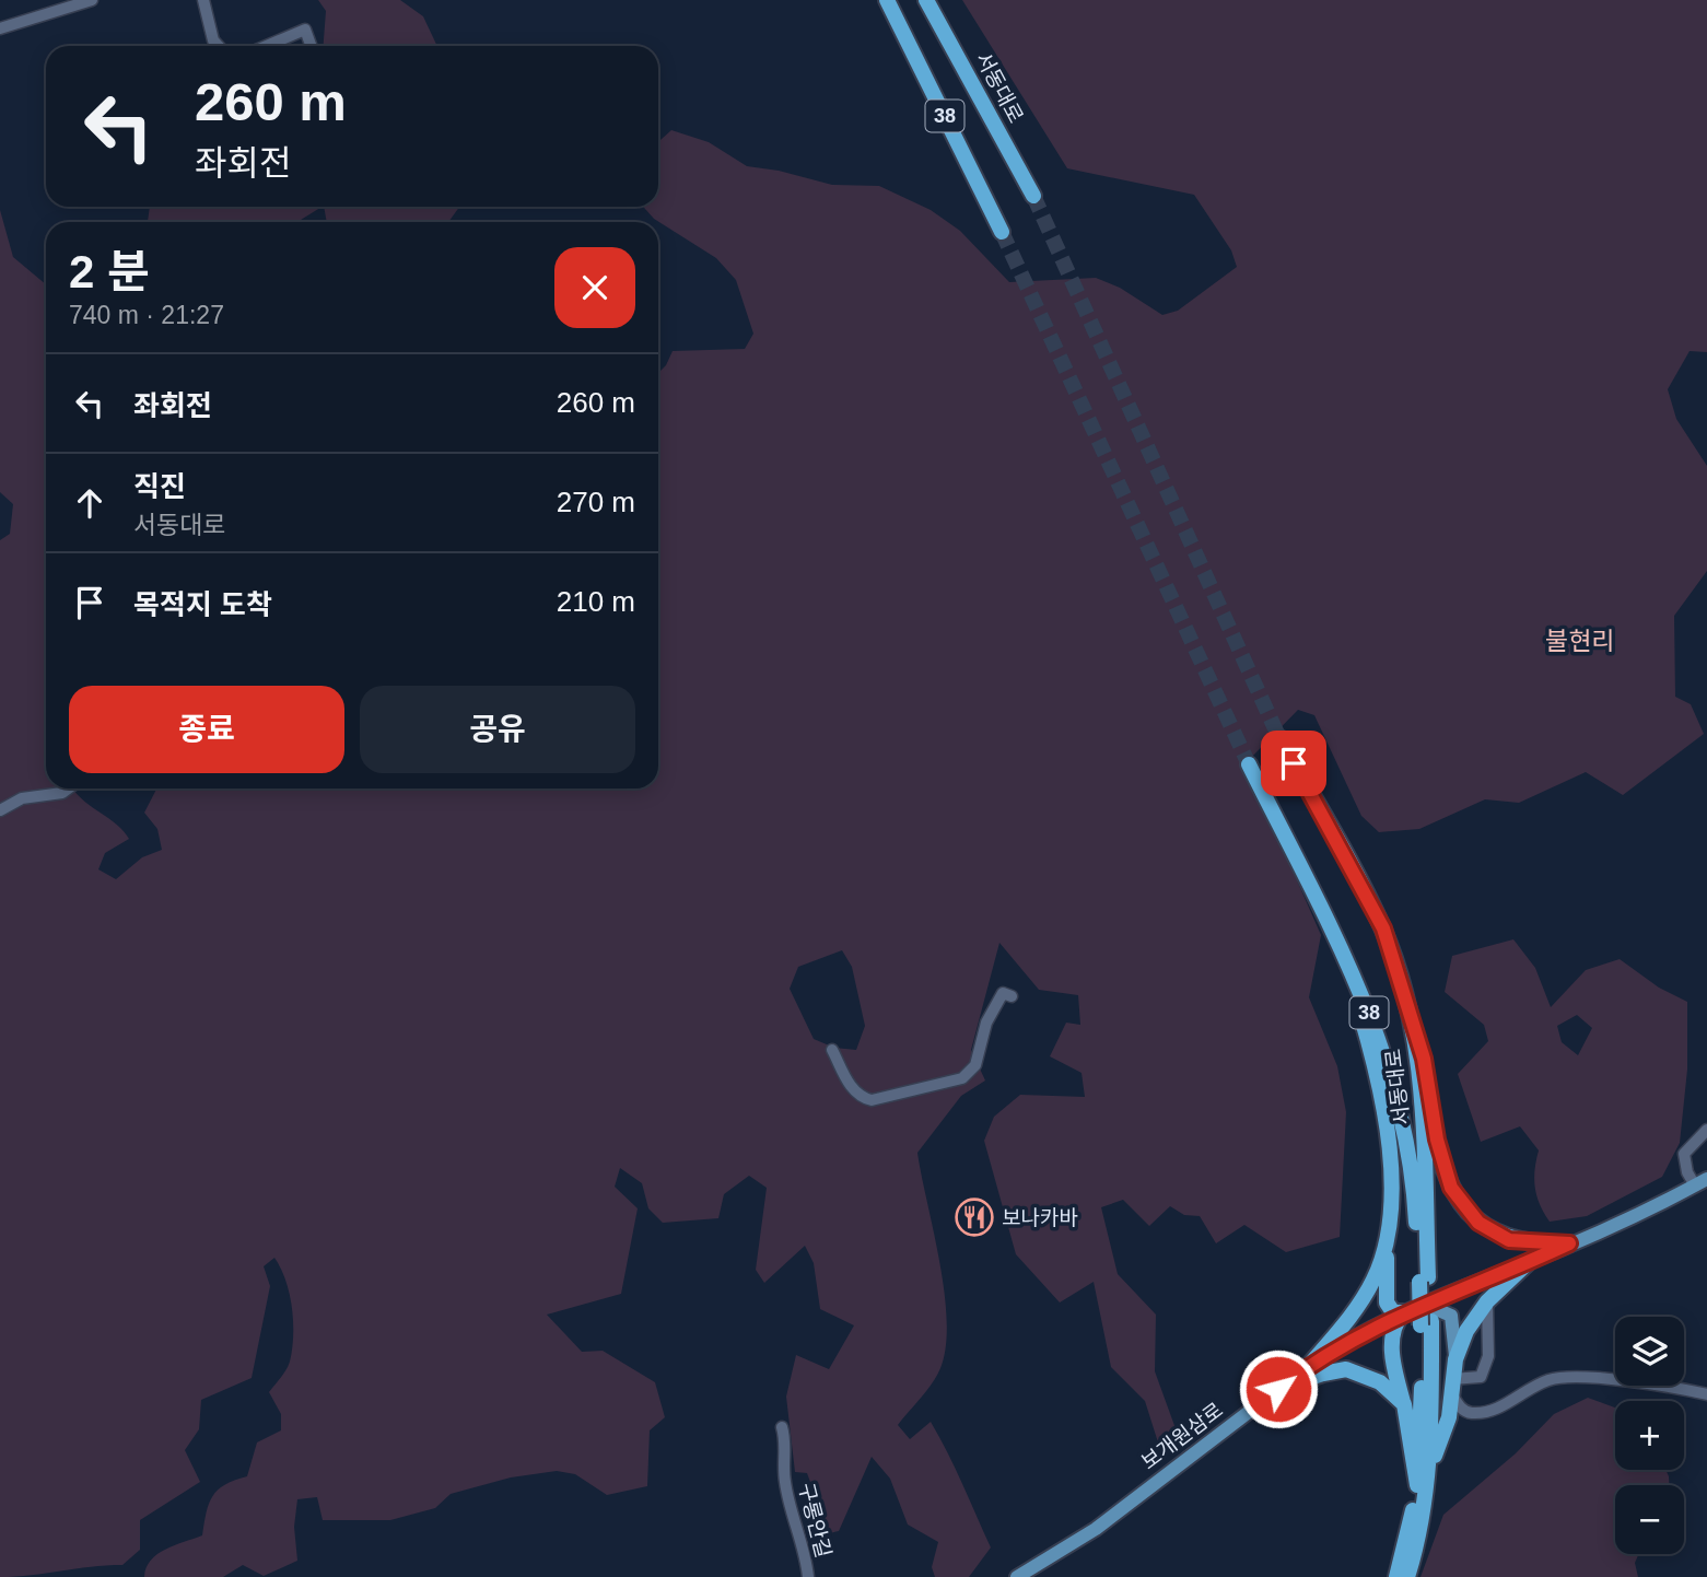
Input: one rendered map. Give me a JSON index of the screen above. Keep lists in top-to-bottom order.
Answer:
{
  "streets": {
    "highway": ["서동대로", "38"],
    "main road": ["보개원삼로"],
    "street": ["구롱안길"]
  },
  "crossings": [
    ["서동대로", "38"]
  ],
  "districts": ["불현리"],
  "places": {
    "restaurant": ["보나카바"]
  },
  "page": {
    "turn": ["260 m", "좌회전"],
    "heading": ["2 분", "740 m · 21:27"],
    "list": [
      {
        "name": "좌회전",
        "value": "260 m"
      },
      {
        "name": "직진",
        "note": "서동대로",
        "value": "270 m"
      },
      {
        "name": "목적지 도착",
        "value": "210 m"
      }
    ],
    "buttons": ["종료", "공유"],
    "map_buttons": ["+", "−"]
  }
}
